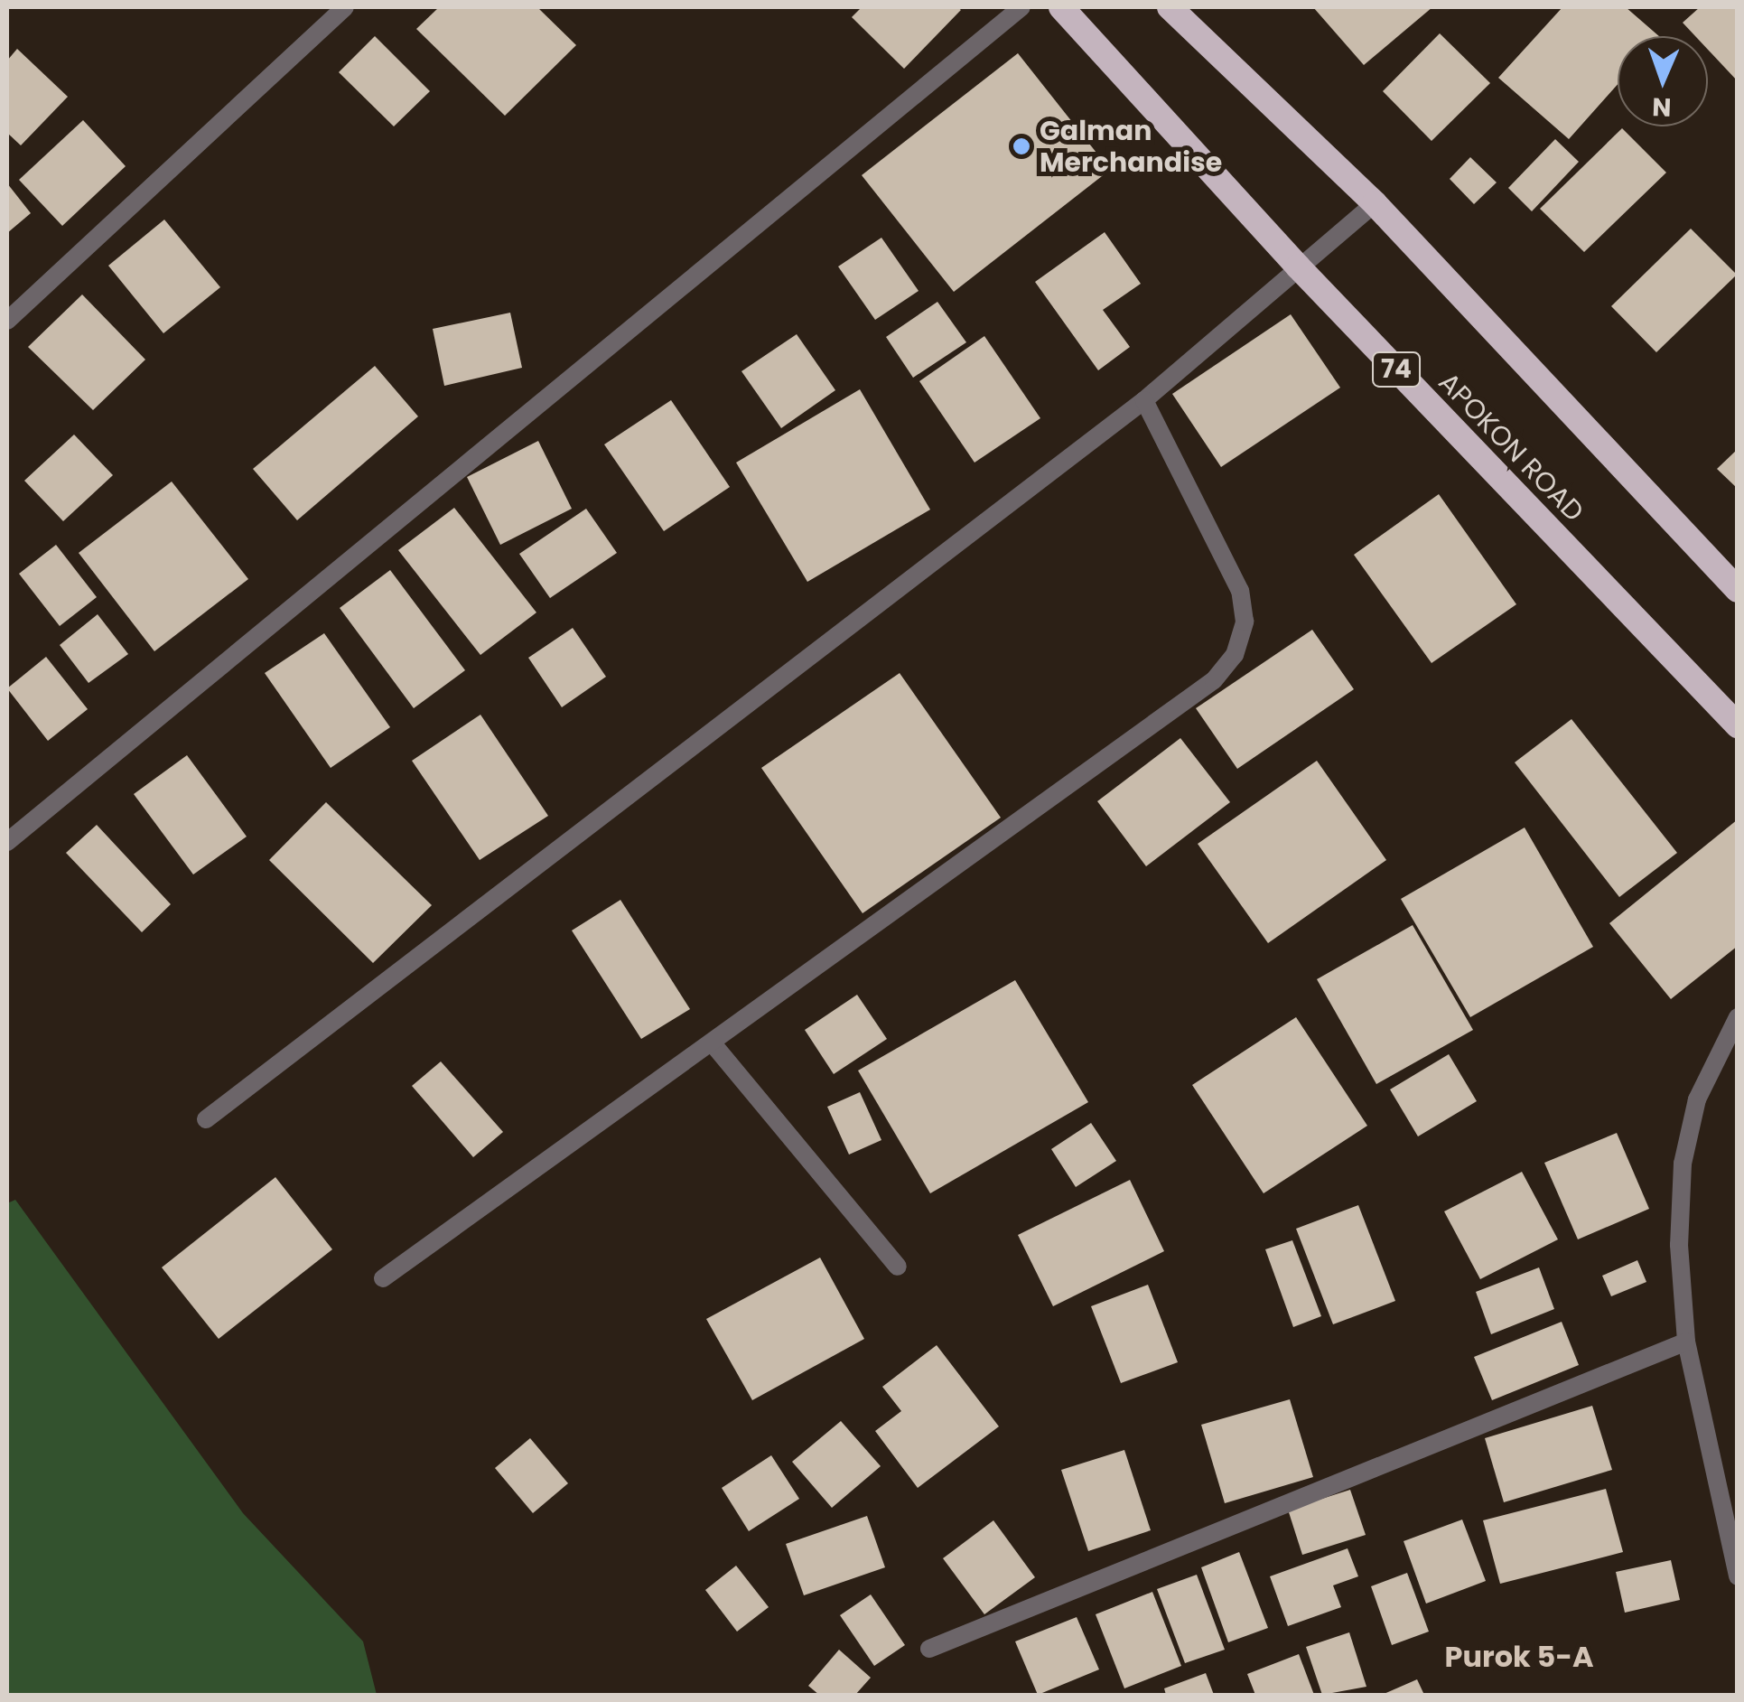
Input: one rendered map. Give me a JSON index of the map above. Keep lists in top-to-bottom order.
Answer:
{
  "streets": {
    "highway": ["74", "APOKON ROAD"]
  },
  "districts": ["Purok 5-A"],
  "places": ["Galman Merchandise"],
  "north": "bottom"
}
